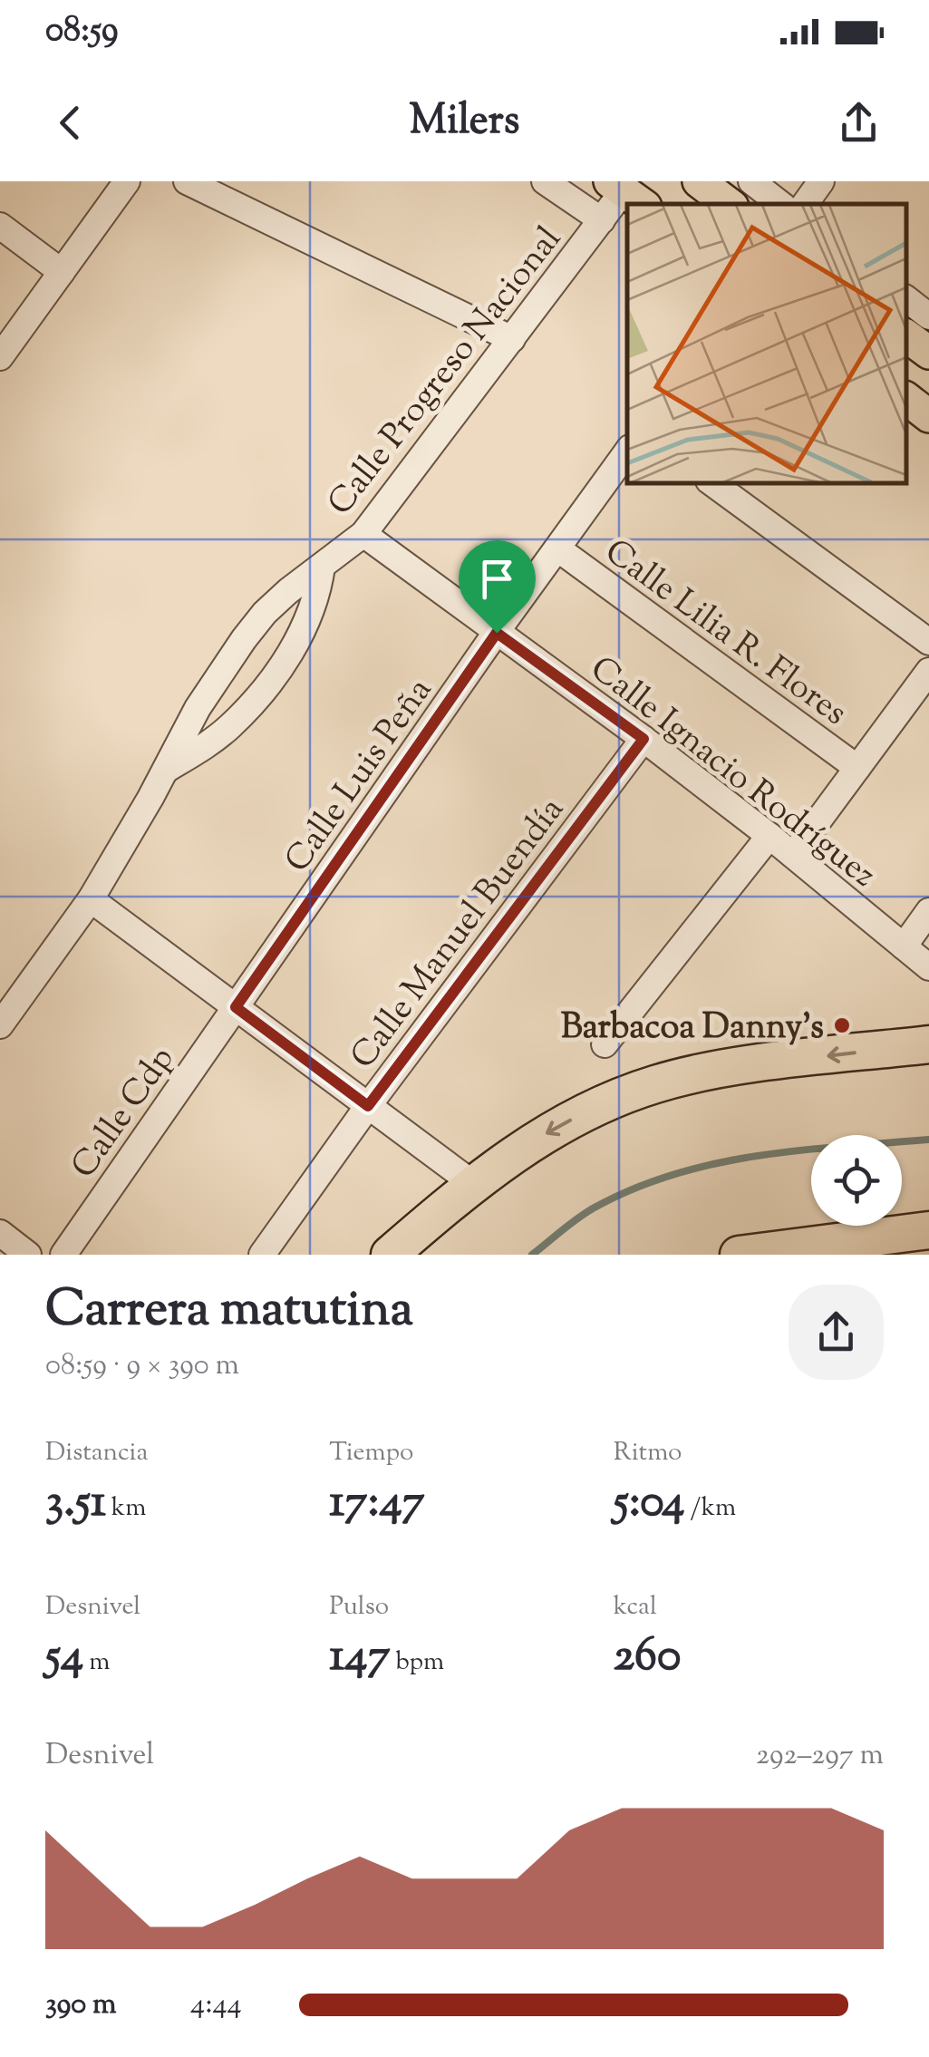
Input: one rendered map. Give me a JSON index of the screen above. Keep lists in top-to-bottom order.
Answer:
{
  "streets": {
    "street": [
      "Calle Progreso Nacional",
      "Calle Lilia R. Flores",
      "Calle Ignacio Rodríguez",
      "Calle Luis Peña",
      "Calle Manuel Buendía",
      "Calle Cdp"
    ]
  },
  "crossings": [
    ["Calle Progreso Nacional", "Calle Ignacio Rodríguez"],
    ["Calle Lilia R. Flores", "Calle Luis Peña"],
    ["Calle Ignacio Rodríguez", "Calle Luis Peña"],
    ["Calle Ignacio Rodríguez", "Calle Manuel Buendía"],
    ["Calle Luis Peña", "Calle Cdp"]
  ],
  "places": ["Barbacoa Danny's"],
  "page": {
    "status": "08:59",
    "header": "Milers",
    "heading": ["Carrera matutina", "08:59 · 9 × 390 m"],
    "stats": [
      ["Distancia", "3.51 km"],
      ["Tiempo", "17:47"],
      ["Ritmo", "5:04 /km"],
      ["Desnivel", "54 m"],
      ["Pulso", "147 bpm"],
      ["kcal", "260"]
    ],
    "chart": ["Desnivel", "292–297 m"],
    "list": [
      {
        "name": "390 m",
        "note": "4:44"
      }
    ]
  }
}
